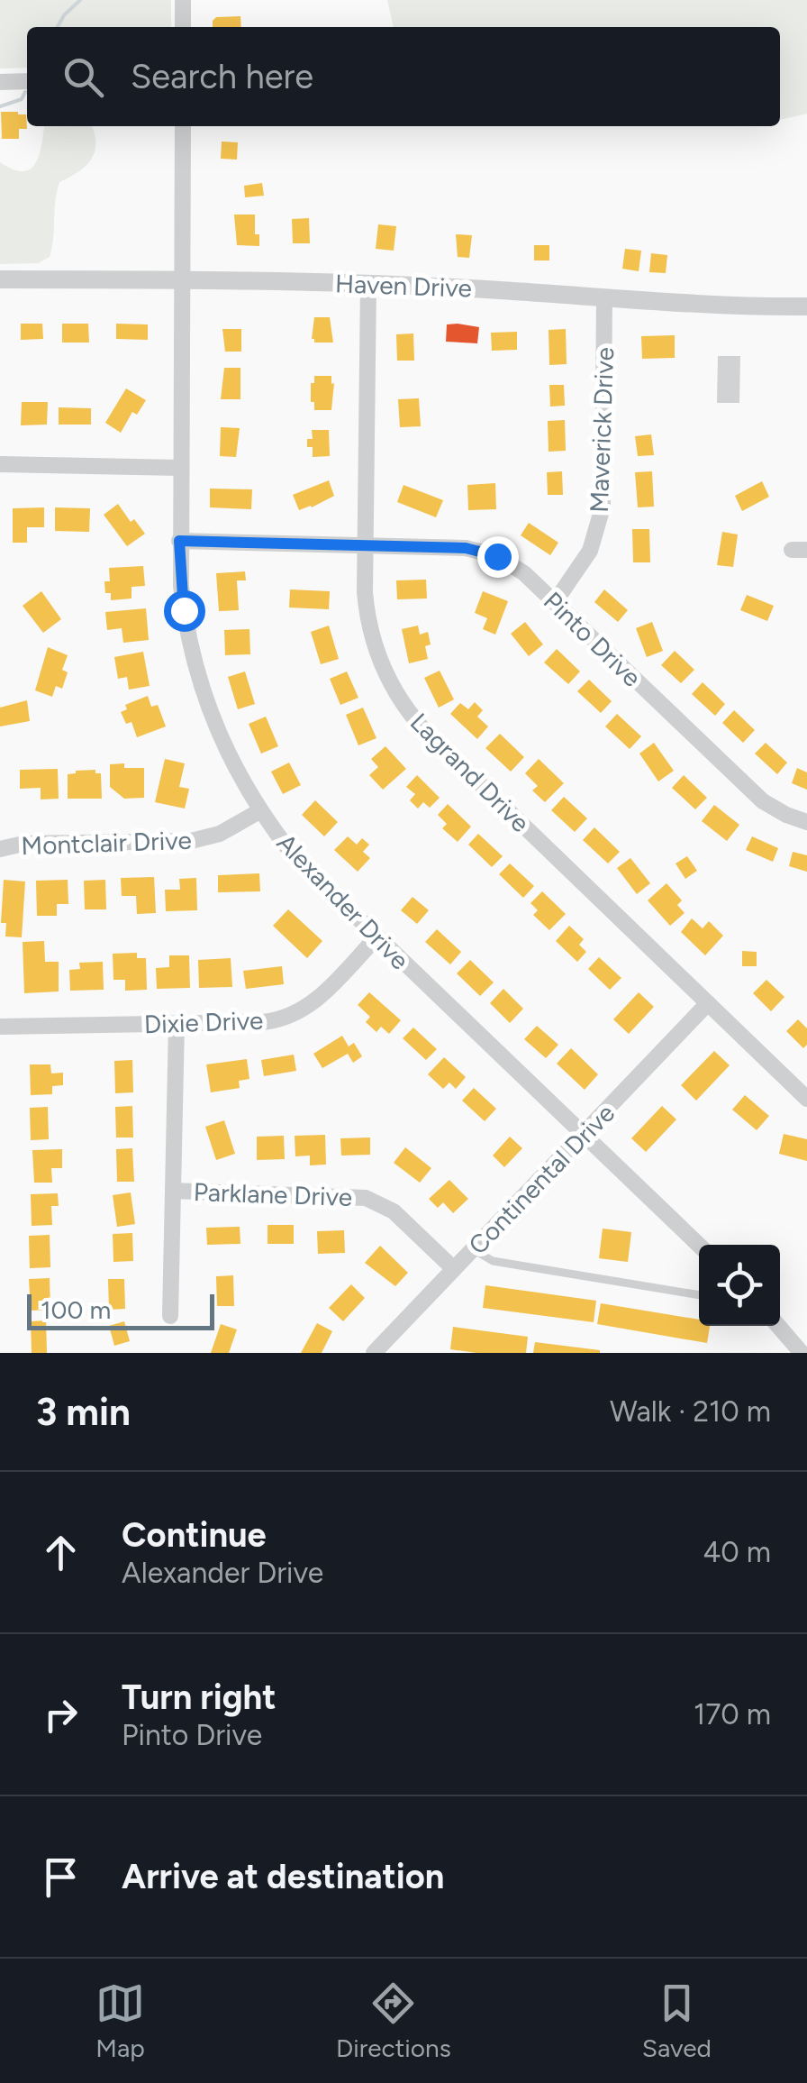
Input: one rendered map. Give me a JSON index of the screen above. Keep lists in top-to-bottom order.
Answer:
{
  "streets": {
    "street": [
      "Haven Drive",
      "Maverick Drive",
      "Pinto Drive",
      "Lagrand Drive",
      "Montclair Drive",
      "Alexander Drive",
      "Dixie Drive",
      "Continental Drive",
      "Parklane Drive"
    ]
  },
  "crossings": [
    ["Haven Drive", "Maverick Drive"],
    ["Haven Drive", "Lagrand Drive"],
    ["Haven Drive", "Alexander Drive"],
    ["Maverick Drive", "Pinto Drive"],
    ["Pinto Drive", "Lagrand Drive"],
    ["Pinto Drive", "Alexander Drive"],
    ["Lagrand Drive", "Continental Drive"],
    ["Montclair Drive", "Alexander Drive"],
    ["Alexander Drive", "Dixie Drive"],
    ["Alexander Drive", "Continental Drive"],
    ["Continental Drive", "Parklane Drive"]
  ],
  "scale_bar": "100 m",
  "page": {
    "search": "Search here",
    "scale": "100 m",
    "heading": ["3 min", "Walk · 210 m"],
    "list": [
      ["Continue", "Alexander Drive", "40 m"],
      ["Turn right", "Pinto Drive", "170 m"],
      "Arrive at destination"
    ],
    "nav": ["Map", "Directions", "Saved"]
  }
}
